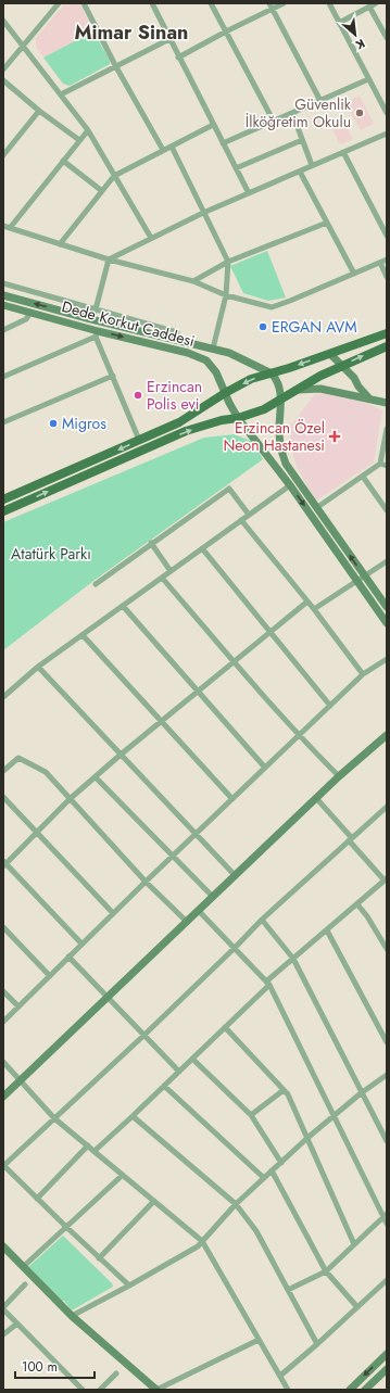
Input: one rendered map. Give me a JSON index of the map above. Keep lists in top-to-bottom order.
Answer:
{
  "streets": {
    "main road": ["Dede Korkut Caddesi"]
  },
  "districts": ["Mimar Sinan"],
  "parks": ["Atatürk Parkı"],
  "places": {
    "other": [
      "Güvenlik İlköğretim Okulu",
      "ERGAN AVM",
      "Erzincan Polis evi",
      "Migros"
    ],
    "health": ["Erzincan Özel Neon Hastanesi"]
  },
  "scale_bar": "100 m",
  "north": "bottom right"
}
